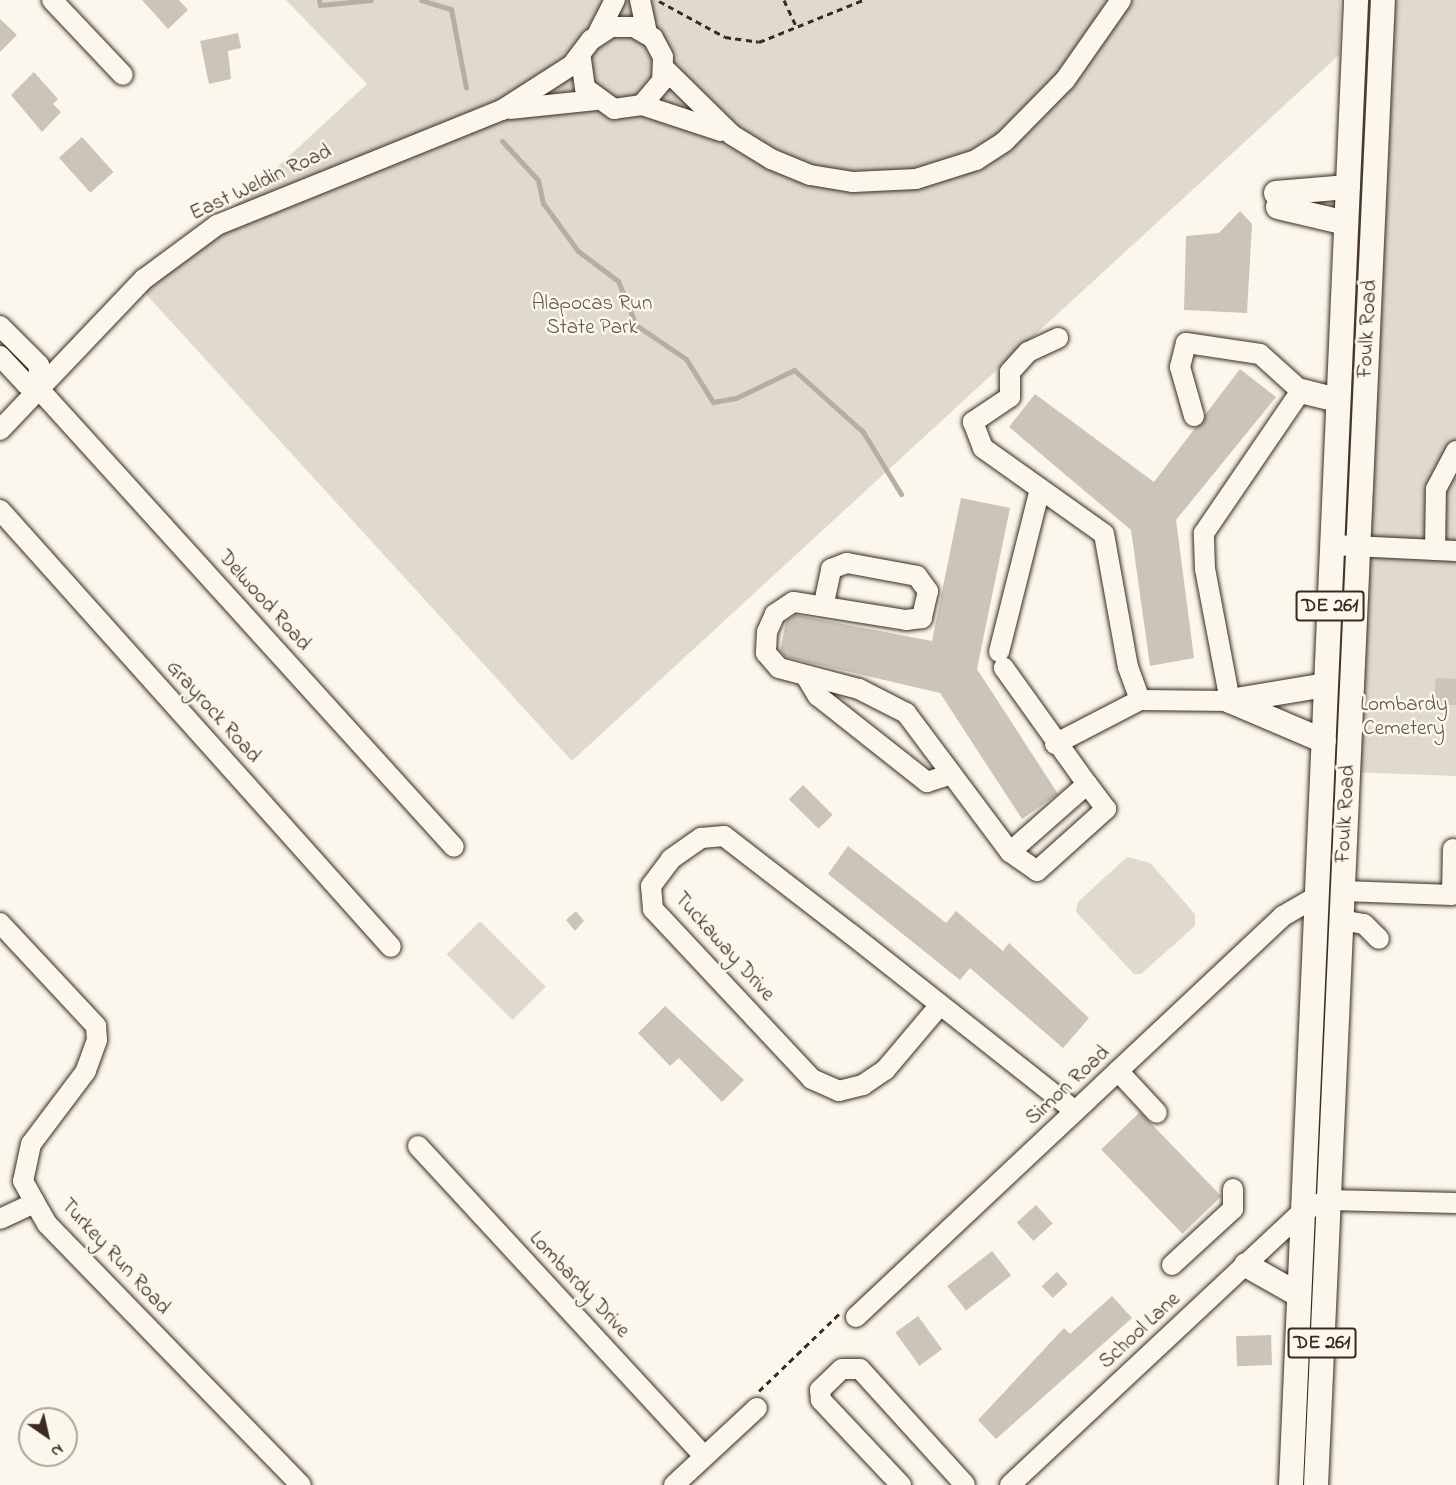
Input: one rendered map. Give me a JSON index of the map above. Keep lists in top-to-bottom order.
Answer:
{
  "streets": {
    "main road": ["Foulk Road", "DE 261"],
    "street": [
      "East Weldin Road",
      "Delwood Road",
      "Grayrock Road",
      "Tuckaway Drive",
      "Simon Road",
      "Turkey Run Road",
      "Lombardy Drive",
      "School Lane"
    ]
  },
  "crossings": [
    ["East Weldin Road", "Delwood Road"],
    ["Foulk Road", "Simon Road"],
    ["Foulk Road", "School Lane"],
    ["Tuckaway Drive", "Simon Road"]
  ],
  "parks": ["Alapocas Run State Park", "Lombardy Cemetery"],
  "north": "bottom right"
}
